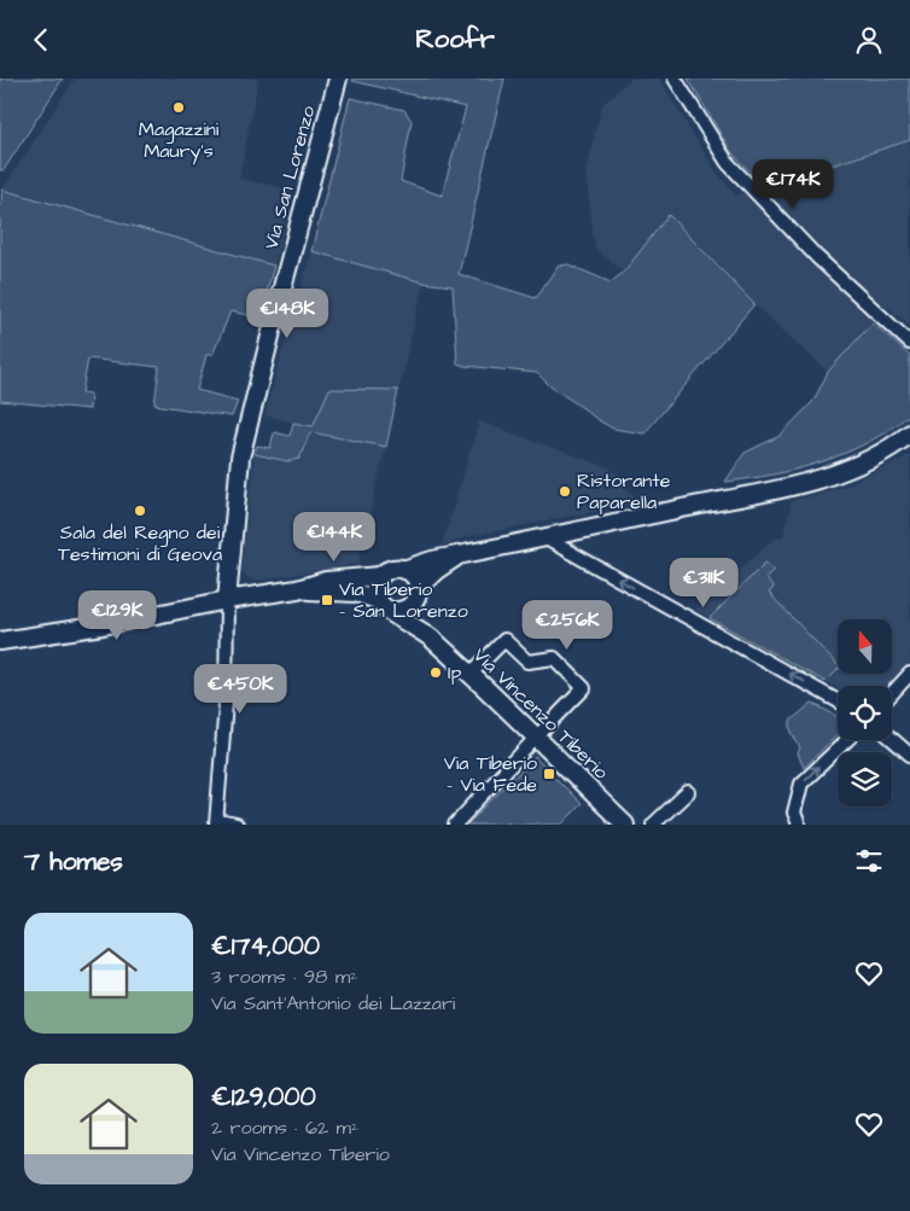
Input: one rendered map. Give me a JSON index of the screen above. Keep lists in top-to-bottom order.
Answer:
{
  "streets": {
    "street": ["Via San Lorenzo", "Via Vincenzo Tiberio"]
  },
  "crossings": [
    ["Via San Lorenzo", "Via Vincenzo Tiberio"]
  ],
  "places": {
    "other": [
      "Magazzini Maury's",
      "Ristorante Paparella",
      "Sala del Regno dei Testimoni di Geova",
      "Ip"
    ],
    "transit": ["Via Tiberio - San Lorenzo", "Via Tiberio - Via Fede"]
  },
  "north": "top",
  "page": {
    "header": "Roofr",
    "price": [
      "€174K",
      "€148K",
      "€144K",
      "€311K",
      "€129K",
      "€256K",
      "€450K"
    ],
    "heading": "7 homes",
    "list": [
      {
        "name": "€174,000",
        "note": "3 rooms · 98 m² · Via Sant'Antonio dei Lazzari"
      },
      {
        "name": "€129,000",
        "note": "2 rooms · 62 m² · Via Vincenzo Tiberio"
      }
    ]
  }
}
